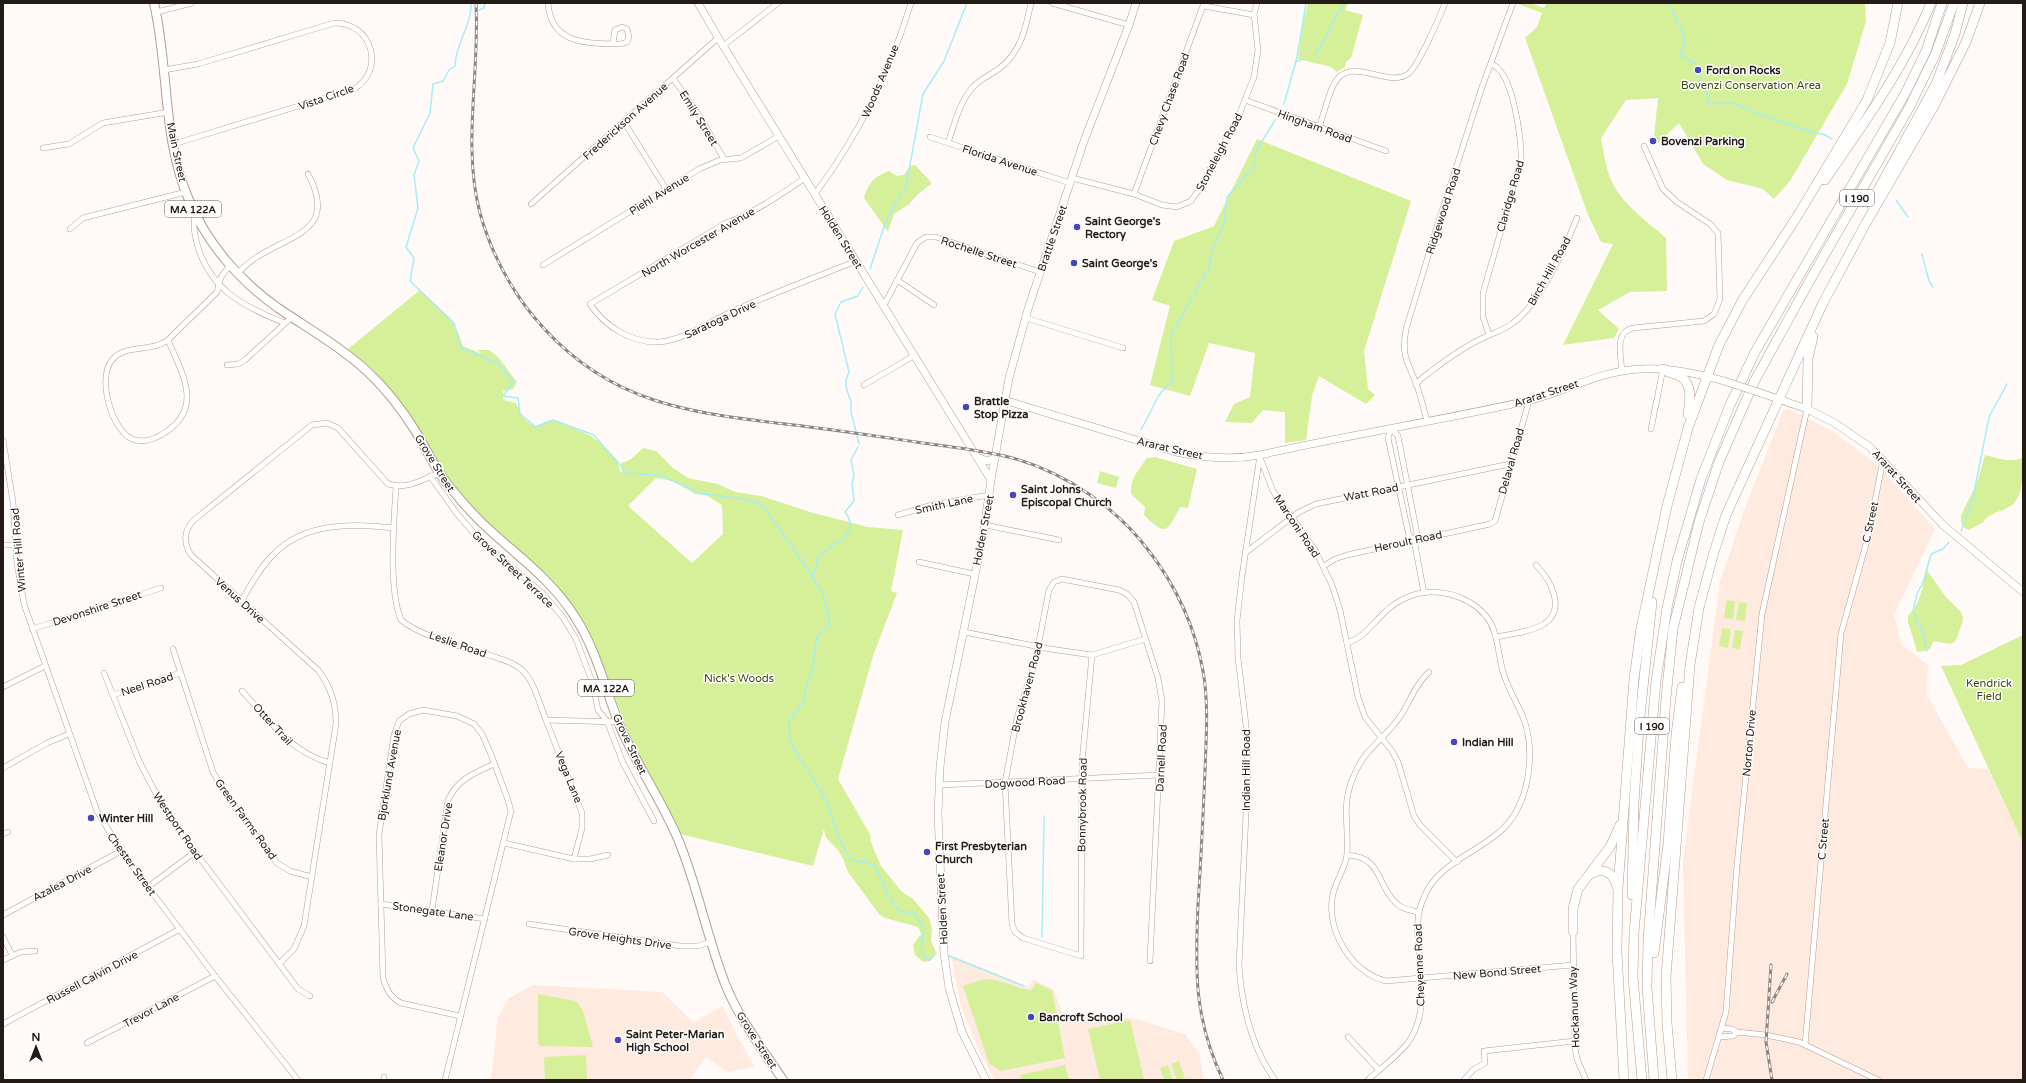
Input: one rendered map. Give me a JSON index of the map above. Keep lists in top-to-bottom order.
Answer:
{
  "streets": {
    "highway": ["I 190"],
    "main road": [
      "Main Street",
      "MA 122A",
      "Holden Street",
      "Brattle Street",
      "Ararat Street",
      "Grove Street"
    ],
    "street": [
      "Woods Avenue",
      "Vista Circle",
      "Chevy Chase Road",
      "Emily Street",
      "Frederickson Avenue",
      "Hingham Road",
      "Stoneleigh Road",
      "Florida Avenue",
      "Piehl Avenue",
      "Claridge Road",
      "Ridgewood Road",
      "North Worcester Avenue",
      "Rochelle Street",
      "Birch Hill Road",
      "Saratoga Drive",
      "Delaval Road",
      "Watt Road",
      "Smith Lane",
      "C Street",
      "Marconi Road",
      "Heroult Road",
      "Winter Hill Road",
      "Grove Street Terrace",
      "Venus Drive",
      "Devonshire Street",
      "Leslie Road",
      "Neel Road",
      "Brookhaven Road",
      "Otter Trail",
      "Norton Drive",
      "Darnell Road",
      "Indian Hill Road",
      "Bjorklund Avenue",
      "Vega Lane",
      "Dogwood Road",
      "Bonnybrook Road",
      "Green Farms Road",
      "Westport Road",
      "Eleanor Drive",
      "Chester Street",
      "Azalea Drive",
      "Stonegate Lane",
      "Grove Heights Drive",
      "Cheyenne Road",
      "New Bond Street",
      "Russell Calvin Drive",
      "Hockanum Way",
      "Trevor Lane"
    ]
  },
  "crossings": [
    ["Woods Avenue", "Holden Street"],
    ["Vista Circle", "Main Street"],
    ["Chevy Chase Road", "Stoneleigh Road"],
    ["Emily Street", "Frederickson Avenue"],
    ["Emily Street", "Piehl Avenue"],
    ["Frederickson Avenue", "Holden Street"],
    ["Hingham Road", "Stoneleigh Road"],
    ["Main Street", "Grove Street"],
    ["Stoneleigh Road", "Florida Avenue"],
    ["Stoneleigh Road", "Brattle Street"],
    ["Florida Avenue", "Brattle Street"],
    ["Piehl Avenue", "Holden Street"],
    ["Claridge Road", "Ridgewood Road"],
    ["Claridge Road", "Birch Hill Road"],
    ["Ridgewood Road", "Birch Hill Road"],
    ["Ridgewood Road", "Ararat Street"],
    ["Holden Street", "Brattle Street"],
    ["Holden Street", "North Worcester Avenue"],
    ["Holden Street", "Rochelle Street"],
    ["Holden Street", "Saratoga Drive"],
    ["Holden Street", "Smith Lane"],
    ["Holden Street", "Dogwood Road"],
    ["Brattle Street", "Rochelle Street"],
    ["Brattle Street", "Ararat Street"],
    ["North Worcester Avenue", "Saratoga Drive"],
    ["Ararat Street", "Delaval Road"],
    ["Ararat Street", "C Street"],
    ["Ararat Street", "Marconi Road"],
    ["Ararat Street", "Norton Drive"],
    ["Ararat Street", "Indian Hill Road"],
    ["Delaval Road", "Watt Road"],
    ["Delaval Road", "Heroult Road"],
    ["Grove Street", "Grove Heights Drive"],
    ["Watt Road", "Marconi Road"],
    ["Watt Road", "Indian Hill Road"],
    ["Marconi Road", "Heroult Road"],
    ["Marconi Road", "Indian Hill Road"],
    ["Marconi Road", "Cheyenne Road"],
    ["Marconi Road", "New Bond Street"],
    ["Winter Hill Road", "Chester Street"],
    ["Venus Drive", "Leslie Road"],
    ["Venus Drive", "Otter Trail"],
    ["Venus Drive", "Green Farms Road"],
    ["Venus Drive", "Westport Road"],
    ["Devonshire Street", "Chester Street"],
    ["Leslie Road", "Vega Lane"],
    ["Neel Road", "Green Farms Road"],
    ["Neel Road", "Westport Road"],
    ["Brookhaven Road", "Darnell Road"],
    ["Brookhaven Road", "Dogwood Road"],
    ["Brookhaven Road", "Bonnybrook Road"],
    ["Darnell Road", "Dogwood Road"],
    ["Bjorklund Avenue", "Eleanor Drive"],
    ["Bjorklund Avenue", "Stonegate Lane"],
    ["Dogwood Road", "Bonnybrook Road"],
    ["Eleanor Drive", "Stonegate Lane"],
    ["Chester Street", "Azalea Drive"],
    ["Chester Street", "Russell Calvin Drive"],
    ["Chester Street", "Trevor Lane"],
    ["Cheyenne Road", "New Bond Street"],
    ["New Bond Street", "Hockanum Way"]
  ],
  "parks": ["Bovenzi Conservation Area", "Nick's Woods", "Kendrick Field"],
  "places": [
    "Ford on Rocks",
    "Bovenzi Parking",
    "Saint George's Rectory",
    "Saint George's",
    "Brattle Stop Pizza",
    "Saint Johns Episcopal Church",
    "Indian Hill",
    "Winter Hill",
    "First Presbyterian Church",
    "Bancroft School",
    "Saint Peter-Marian High School"
  ],
  "north": "top"
}
